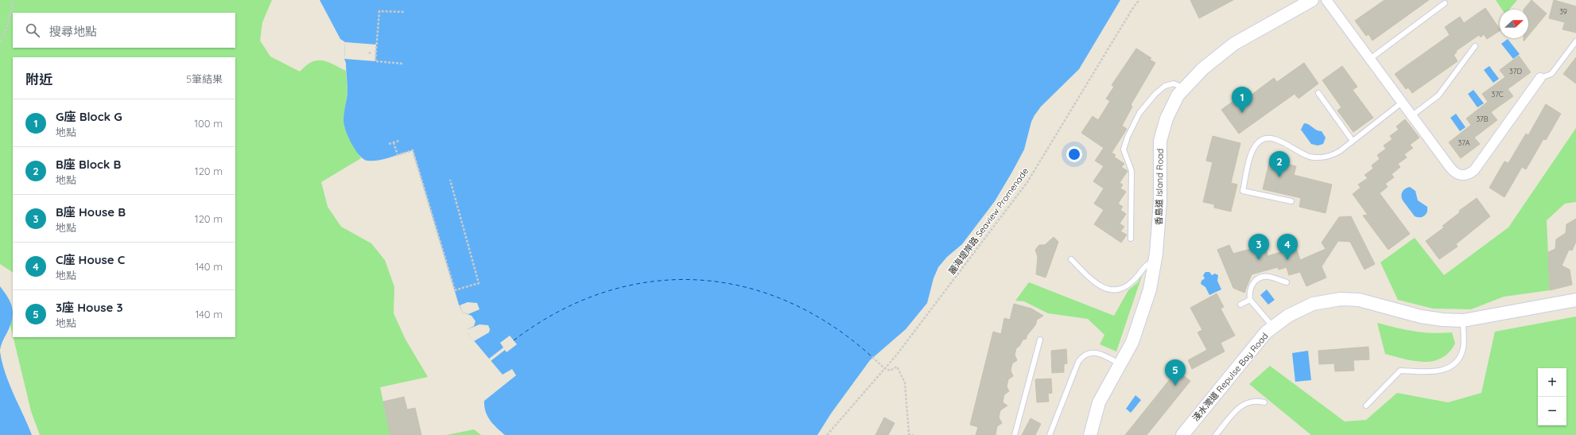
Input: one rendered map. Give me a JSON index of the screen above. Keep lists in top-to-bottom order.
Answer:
{
  "streets": {
    "main road": ["香島道 Island Road", "淺水灣道 Repulse Bay Road"],
    "path": ["麗海堤岸路 Seaview Promenade"]
  },
  "house_numbers": [
    "39",
    "37D",
    "37C",
    "37B",
    "37A"
  ],
  "north": "right",
  "page": {
    "search": "搜尋地點",
    "heading": ["附近", "5筆結果"],
    "pins": [
      "1",
      "2",
      "3",
      "4",
      "5"
    ],
    "list": [
      {
        "mark": "1",
        "name": "G座 Block G",
        "note": "地點",
        "value": "100 m"
      },
      {
        "mark": "2",
        "name": "B座 Block B",
        "note": "地點",
        "value": "120 m"
      },
      {
        "mark": "3",
        "name": "B座 House B",
        "note": "地點",
        "value": "120 m"
      },
      {
        "mark": "4",
        "name": "C座 House C",
        "note": "地點",
        "value": "140 m"
      },
      {
        "mark": "5",
        "name": "3座 House 3",
        "note": "地點",
        "value": "140 m"
      }
    ],
    "map_buttons": ["+", "−"]
  }
}
